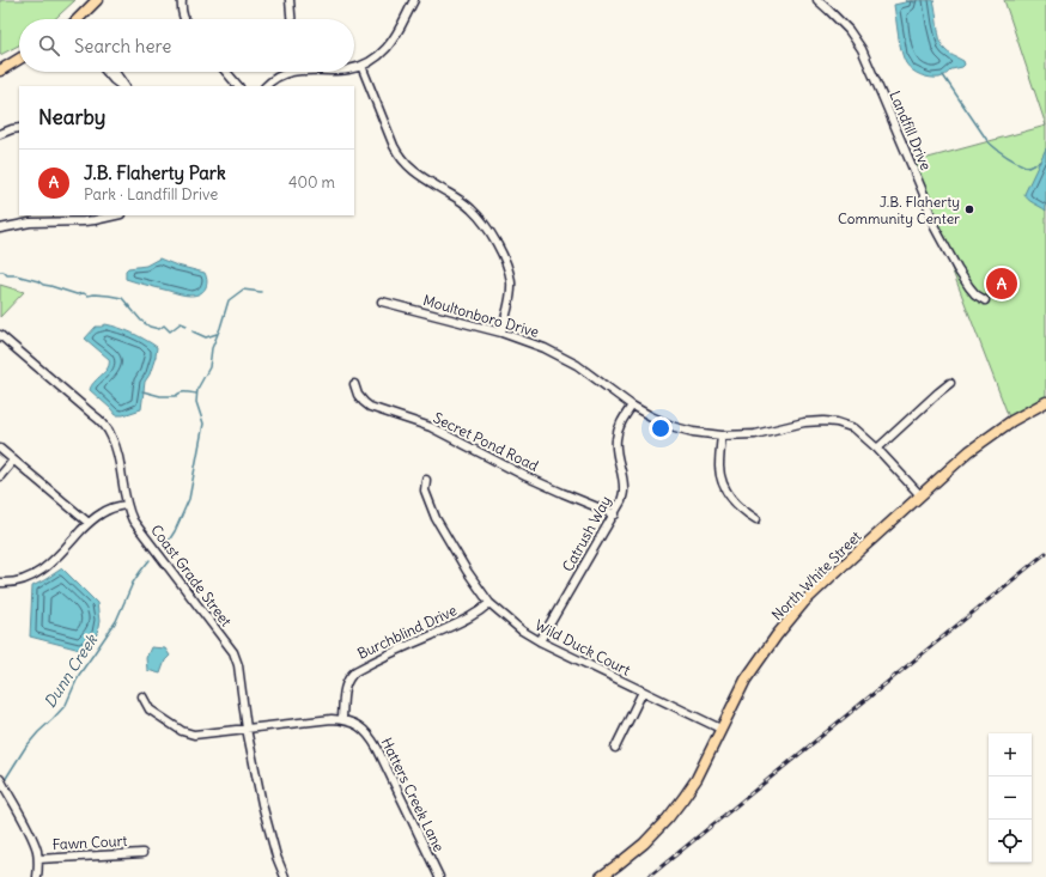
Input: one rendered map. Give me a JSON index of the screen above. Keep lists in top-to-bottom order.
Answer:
{
  "streets": {
    "main road": ["North White Street"],
    "street": [
      "Landfill Drive",
      "Moultonboro Drive",
      "Secret Pond Road",
      "Catrush Way",
      "Coast Grade Street",
      "Burchblind Drive",
      "Wild Duck Court",
      "Hatters Creek Lane",
      "Fawn Court"
    ]
  },
  "crossings": [
    ["Moultonboro Drive", "Catrush Way"],
    ["Moultonboro Drive", "North White Street"],
    ["Secret Pond Road", "Catrush Way"],
    ["Catrush Way", "Wild Duck Court"],
    ["Coast Grade Street", "Hatters Creek Lane"],
    ["North White Street", "Wild Duck Court"],
    ["Burchblind Drive", "Wild Duck Court"],
    ["Burchblind Drive", "Hatters Creek Lane"]
  ],
  "water": ["Dunn Creek"],
  "places": ["J.B. Flaherty Community Center"],
  "page": {
    "search": "Search here",
    "heading": "Nearby",
    "list": [
      {
        "mark": "A",
        "name": "J.B. Flaherty Park",
        "note": "Park · Landfill Drive",
        "value": "400 m"
      }
    ],
    "pins": "A",
    "map_buttons": ["+", "−"]
  }
}
